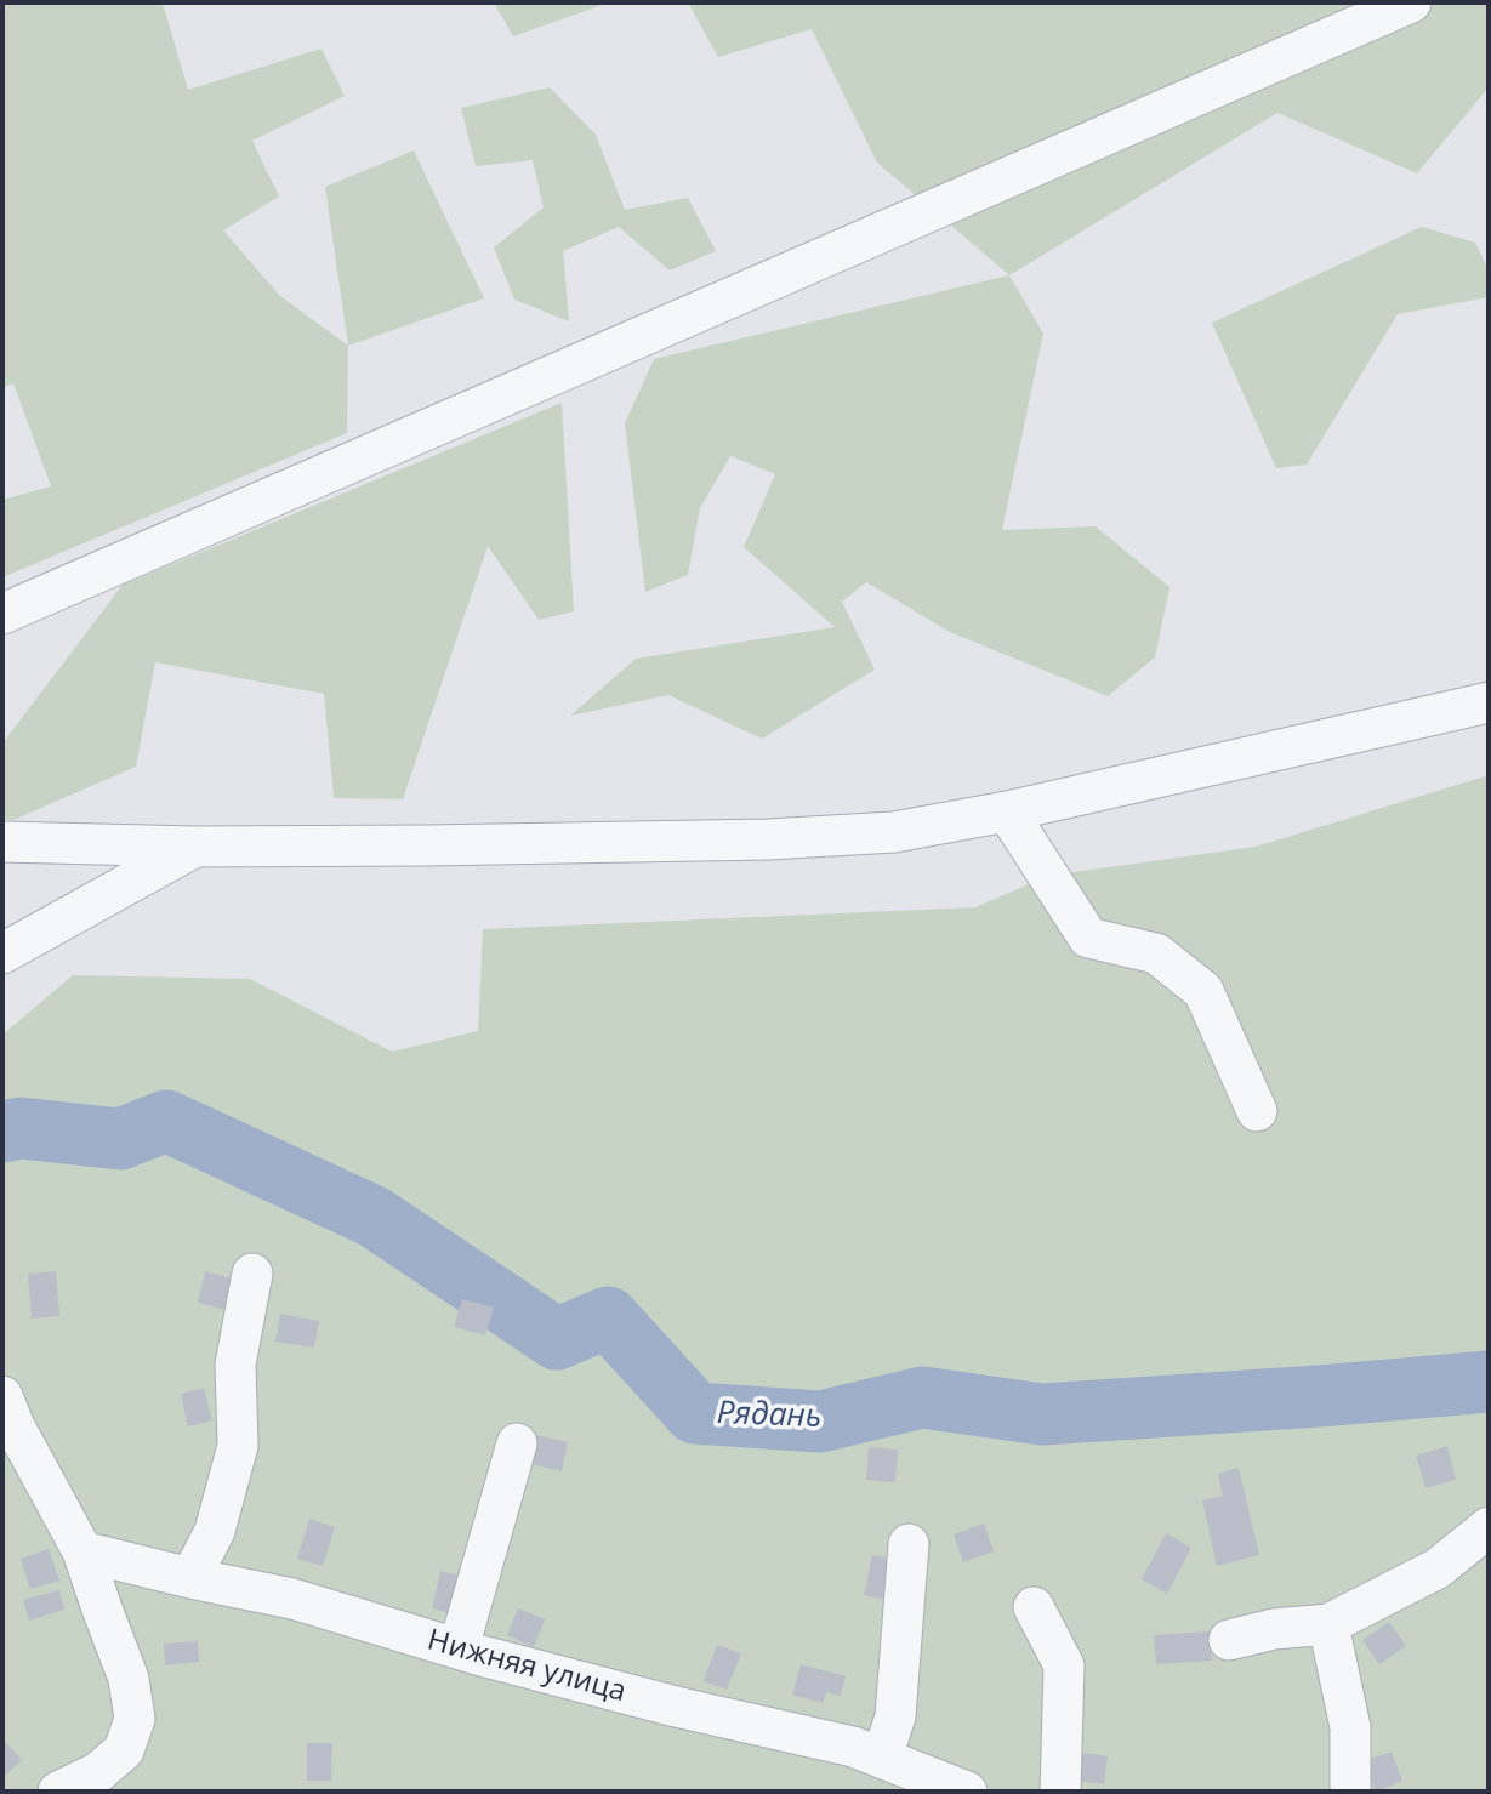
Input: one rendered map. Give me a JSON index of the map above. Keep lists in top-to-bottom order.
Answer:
{
  "streets": {
    "street": ["Нижняя улица"]
  },
  "water": ["Рядань"]
}
